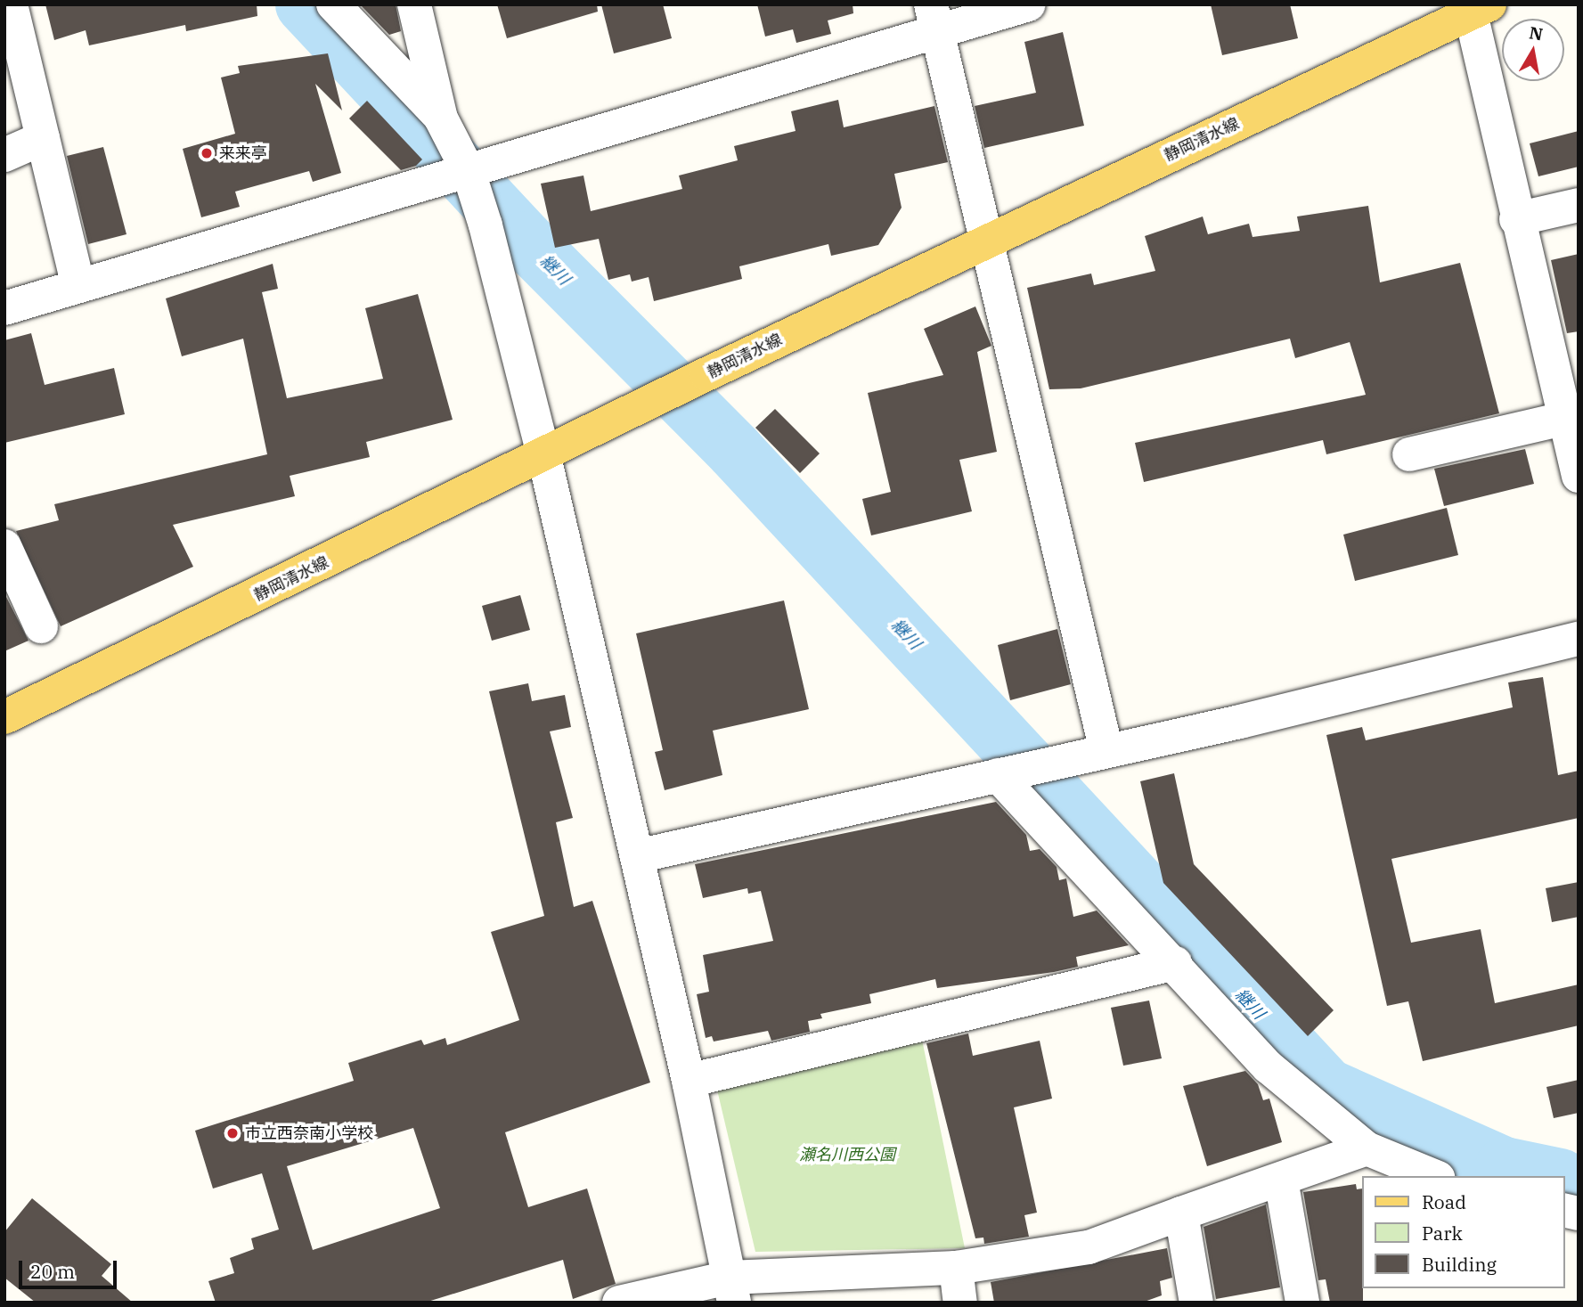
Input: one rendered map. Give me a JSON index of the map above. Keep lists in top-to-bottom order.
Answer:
{
  "streets": {
    "main road": ["静岡清水線"]
  },
  "water": ["継川"],
  "parks": ["瀬名川西公園"],
  "places": ["来来亭", "市立西奈南小学校"],
  "legend": ["Road", "Park", "Building"],
  "scale_bar": "20 m",
  "north": "top"
}
